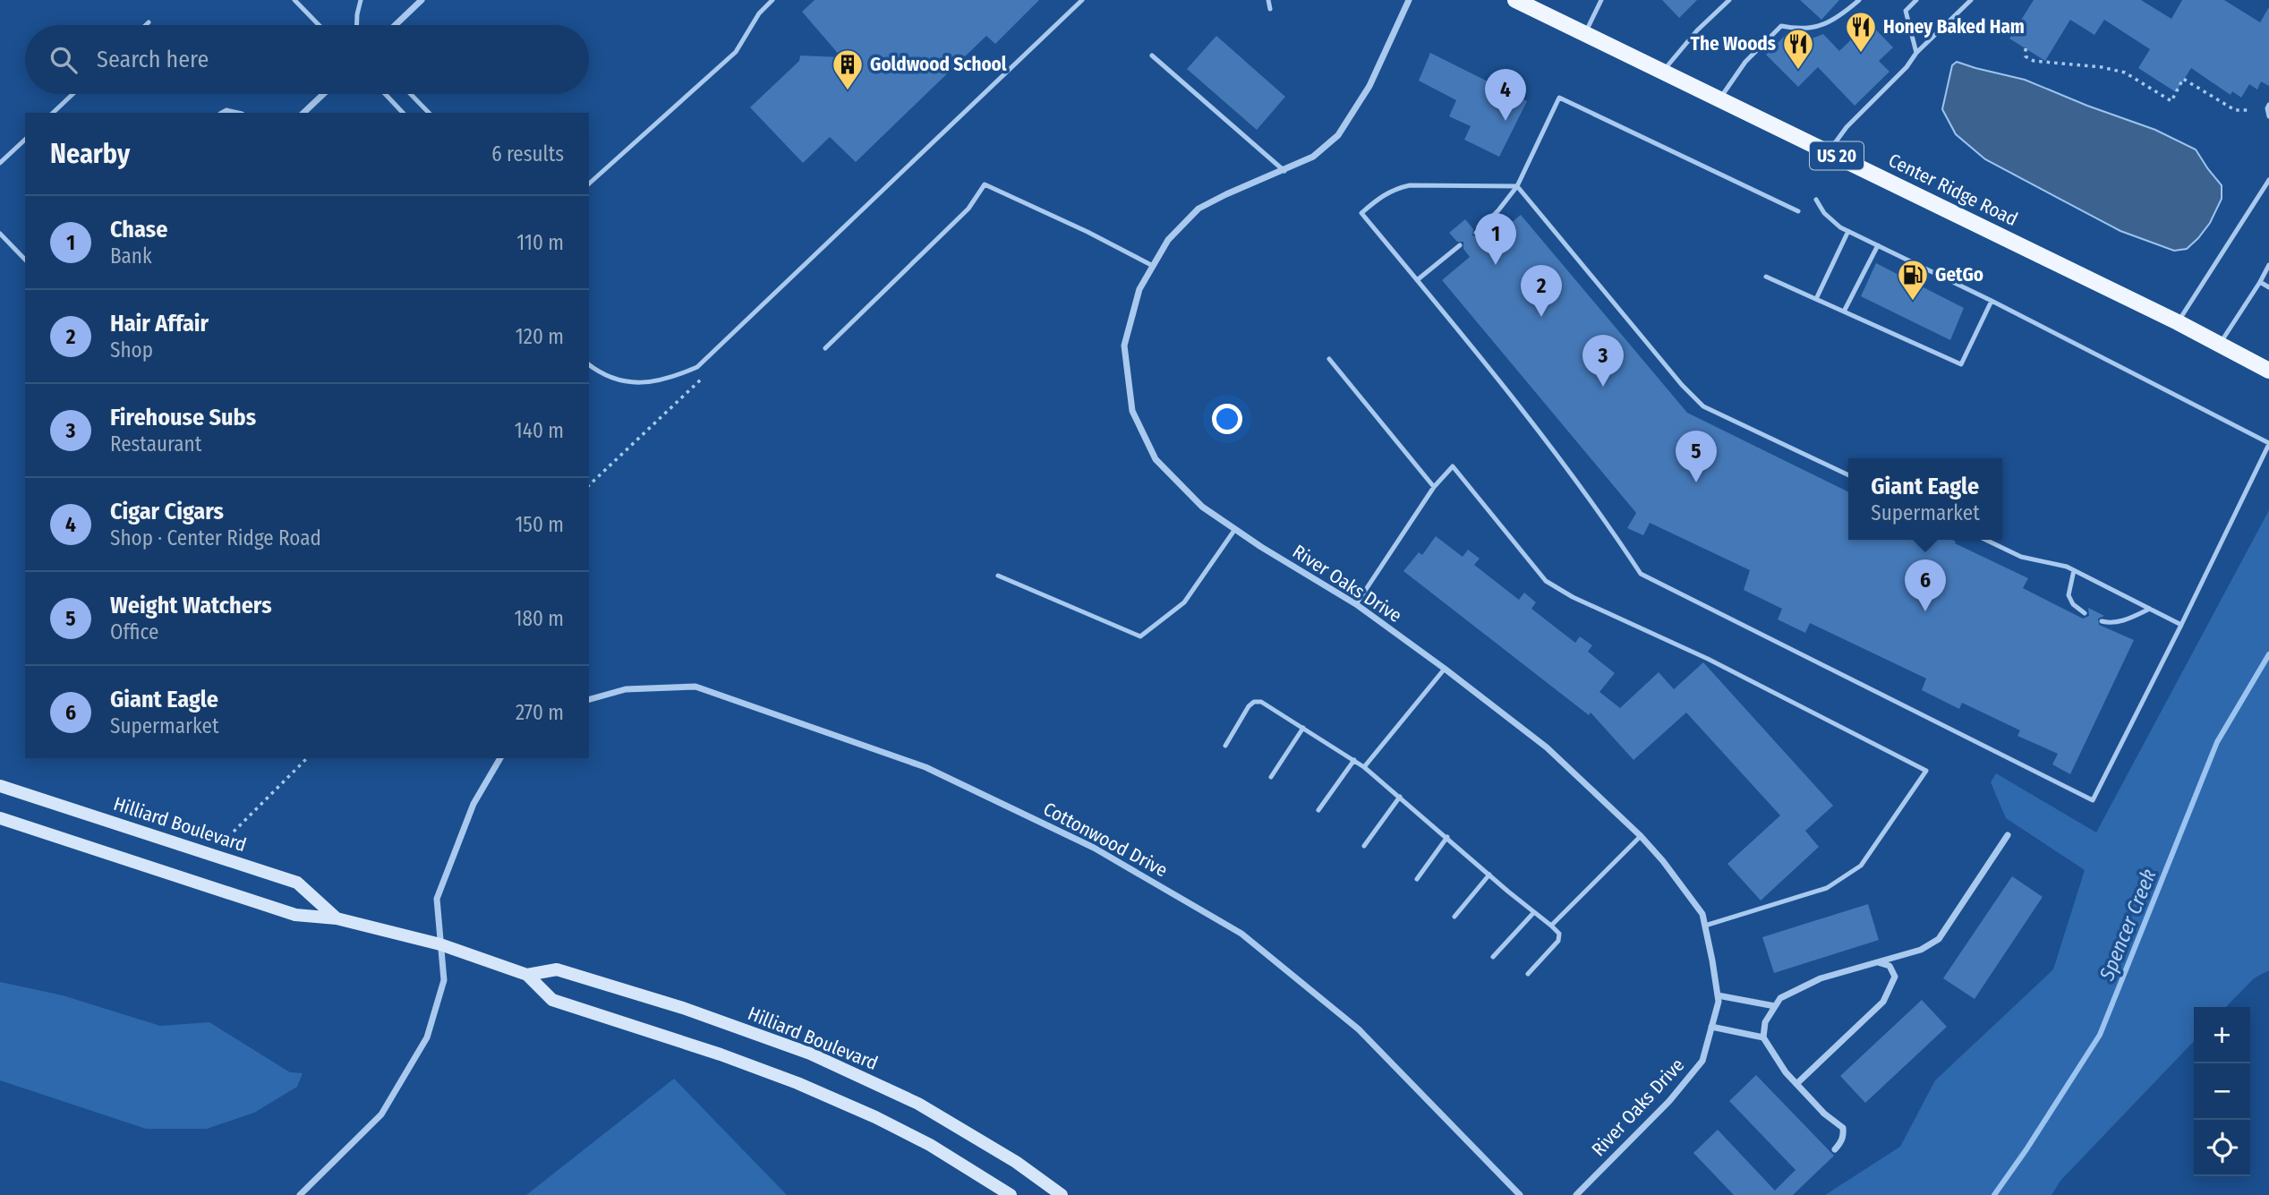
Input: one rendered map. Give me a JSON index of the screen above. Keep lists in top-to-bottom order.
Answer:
{
  "streets": {
    "main road": ["US 20", "Center Ridge Road", "Hilliard Boulevard"],
    "street": ["River Oaks Drive", "Cottonwood Drive"]
  },
  "water": ["Spencer Creek"],
  "places": {
    "restaurant": ["Honey Baked Ham", "The Woods"],
    "building": ["Goldwood School"],
    "fuel station": ["GetGo"]
  },
  "page": {
    "search": "Search here",
    "pins": [
      "4",
      "1",
      "2",
      "3",
      "5",
      "6"
    ],
    "heading": ["Nearby", "6 results"],
    "list": [
      {
        "mark": "1",
        "name": "Chase",
        "note": "Bank",
        "value": "110 m"
      },
      {
        "mark": "2",
        "name": "Hair Affair",
        "note": "Shop",
        "value": "120 m"
      },
      {
        "mark": "3",
        "name": "Firehouse Subs",
        "note": "Restaurant",
        "value": "140 m"
      },
      {
        "mark": "4",
        "name": "Cigar Cigars",
        "note": "Shop · Center Ridge Road",
        "value": "150 m"
      },
      {
        "mark": "5",
        "name": "Weight Watchers",
        "note": "Office",
        "value": "180 m"
      },
      {
        "mark": "6",
        "name": "Giant Eagle",
        "note": "Supermarket",
        "value": "270 m"
      }
    ],
    "popup": ["Giant Eagle", "Supermarket"],
    "map_buttons": ["+", "−"]
  }
}
